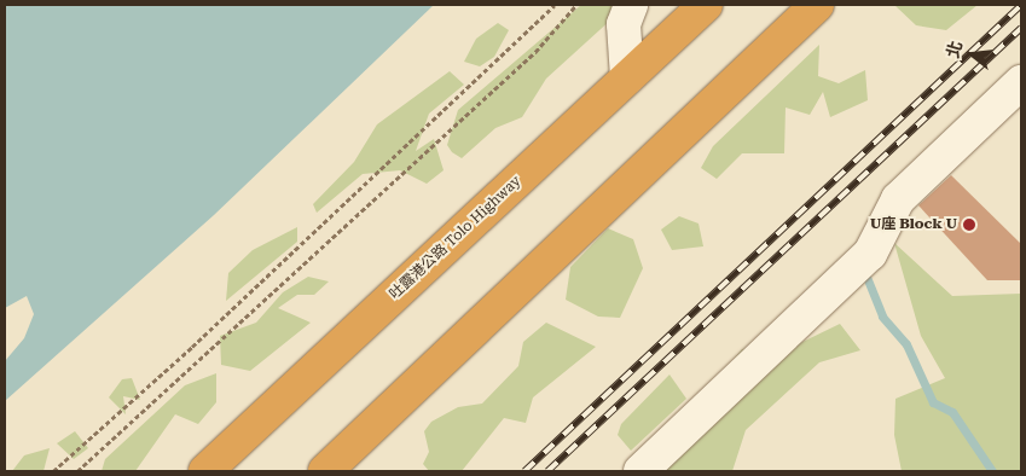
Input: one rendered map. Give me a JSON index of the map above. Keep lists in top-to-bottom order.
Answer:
{
  "streets": {
    "highway": ["吐露港公路 Tolo Highway"]
  },
  "places": ["U座 Block U"],
  "north": "left"
}
